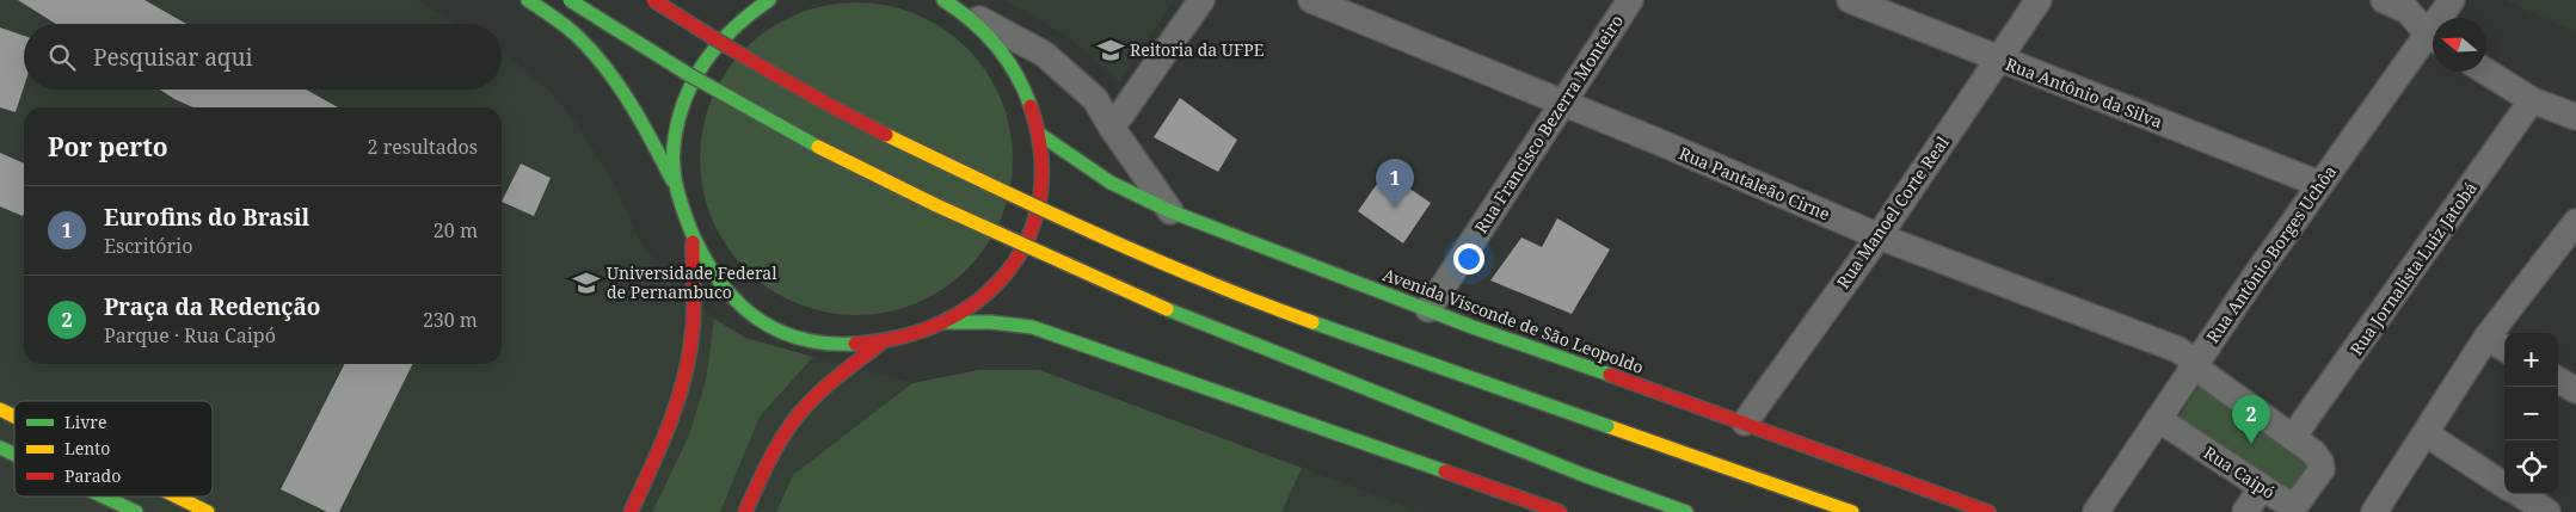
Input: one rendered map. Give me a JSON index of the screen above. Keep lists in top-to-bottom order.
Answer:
{
  "streets": {
    "main road": ["Avenida Visconde de São Leopoldo"],
    "street": [
      "Rua Antônio da Silva",
      "Rua Francisco Bezerra Monteiro",
      "Rua Pantaleão Cirne",
      "Rua Manoel Corte Real",
      "Rua Antônio Borges Uchôa",
      "Rua Jornalista Luiz Jatobá",
      "Rua Caipó"
    ]
  },
  "crossings": [
    ["Rua Antônio da Silva", "Rua Manoel Corte Real"],
    ["Rua Antônio da Silva", "Rua Antônio Borges Uchôa"],
    ["Rua Francisco Bezerra Monteiro", "Rua Pantaleão Cirne"],
    ["Rua Francisco Bezerra Monteiro", "Avenida Visconde de São Leopoldo"],
    ["Rua Pantaleão Cirne", "Rua Manoel Corte Real"],
    ["Rua Pantaleão Cirne", "Rua Antônio Borges Uchôa"],
    ["Rua Pantaleão Cirne", "Rua Caipó"],
    ["Rua Manoel Corte Real", "Avenida Visconde de São Leopoldo"],
    ["Rua Antônio Borges Uchôa", "Rua Caipó"],
    ["Rua Jornalista Luiz Jatobá", "Rua Caipó"]
  ],
  "places": {
    "school or university": ["Reitoria da UFPE", "Universidade Federal de Pernambuco"]
  },
  "legend": ["Livre", "Lento", "Parado"],
  "north": "left",
  "page": {
    "search": "Pesquisar aqui",
    "heading": ["Por perto", "2 resultados"],
    "pins": ["1", "2"],
    "list": [
      {
        "mark": "1",
        "name": "Eurofins do Brasil",
        "note": "Escritório",
        "value": "20 m"
      },
      {
        "mark": "2",
        "name": "Praça da Redenção",
        "note": "Parque · Rua Caipó",
        "value": "230 m"
      }
    ],
    "map_buttons": ["+", "−"]
  }
}
